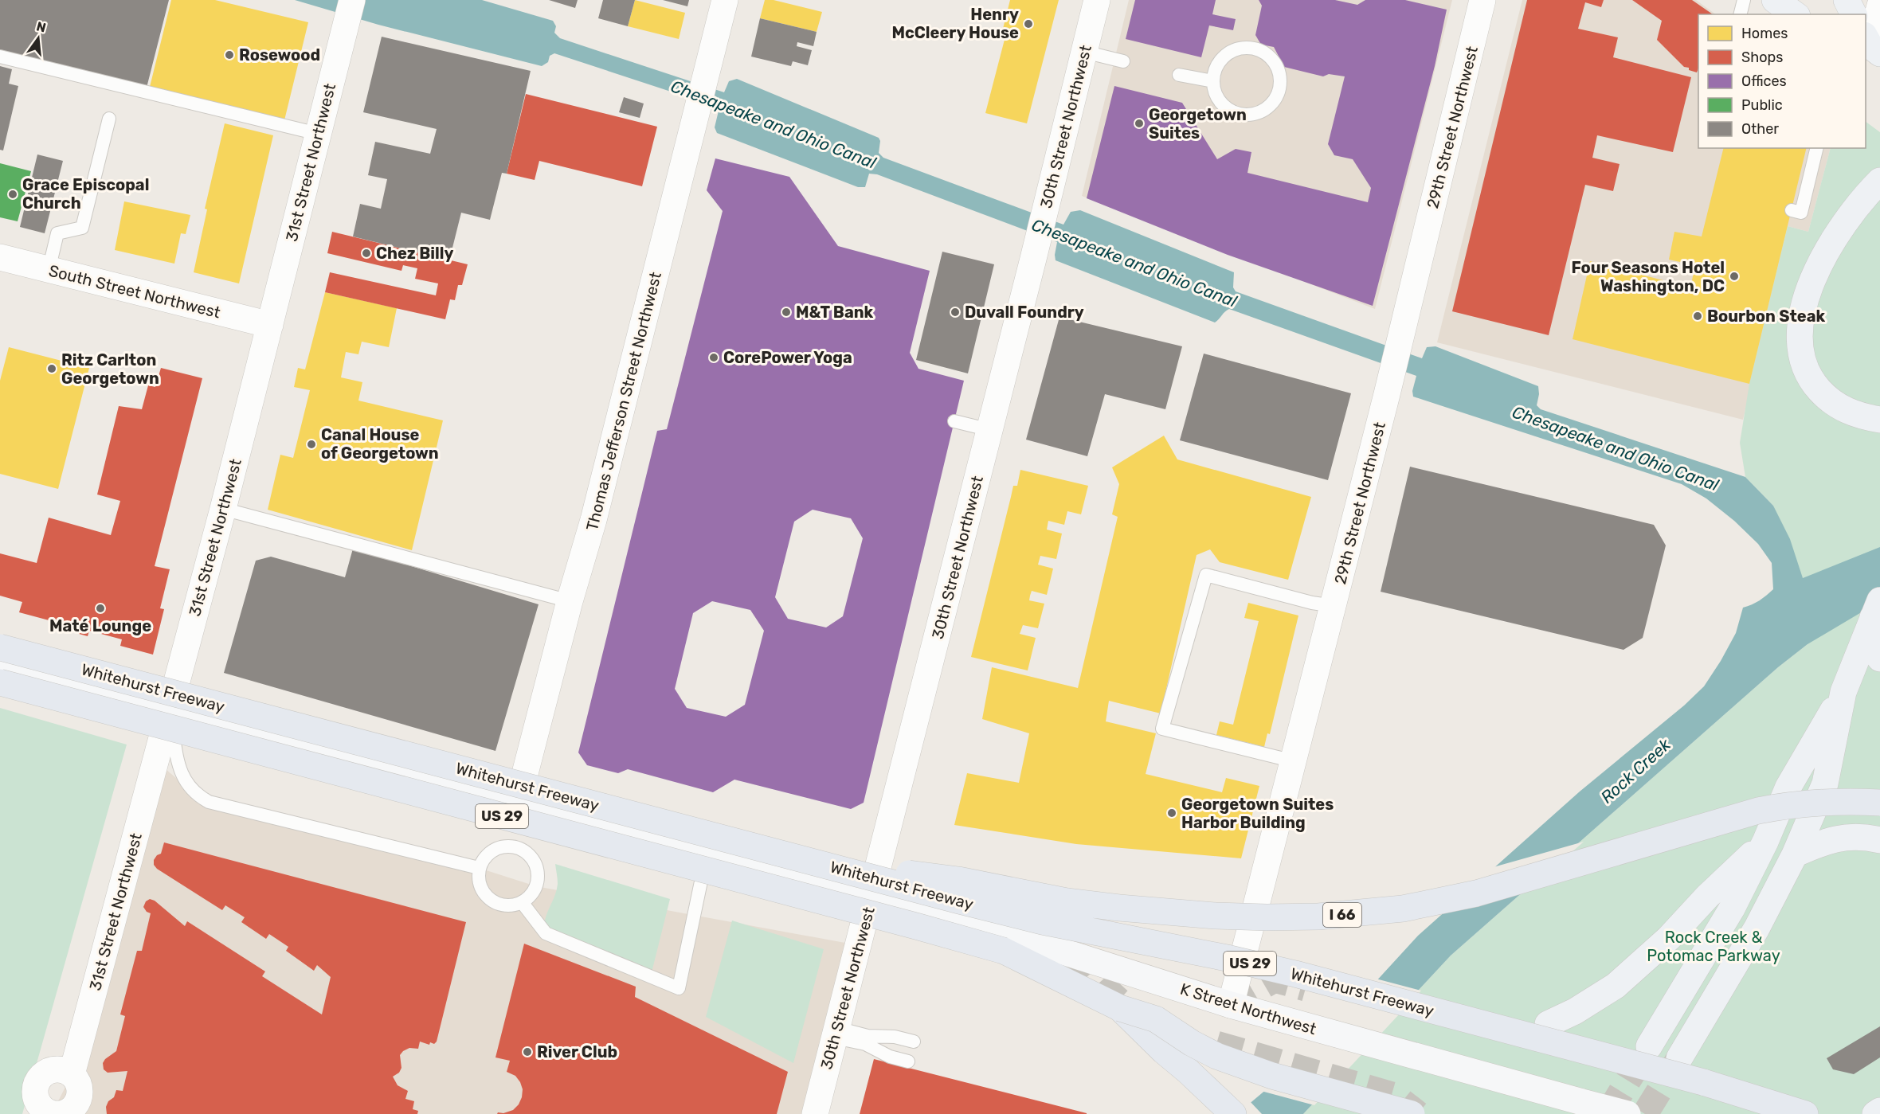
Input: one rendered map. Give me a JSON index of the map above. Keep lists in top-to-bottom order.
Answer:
{
  "streets": {
    "highway": ["Whitehurst Freeway", "US 29", "I 66"],
    "main road": ["K Street Northwest"],
    "street": [
      "30th Street Northwest",
      "29th Street Northwest",
      "31st Street Northwest",
      "South Street Northwest",
      "Thomas Jefferson Street Northwest"
    ]
  },
  "crossings": [
    ["30th Street Northwest", "K Street Northwest"],
    ["29th Street Northwest", "K Street Northwest"],
    ["31st Street Northwest", "South Street Northwest"],
    ["31st Street Northwest", "K Street Northwest"],
    ["Thomas Jefferson Street Northwest", "K Street Northwest"],
    ["Whitehurst Freeway", "I 66"]
  ],
  "water": ["Chesapeake and Ohio Canal", "Rock Creek"],
  "parks": ["Rock Creek & Potomac Parkway"],
  "places": [
    "Henry McCleery House",
    "Rosewood",
    "Georgetown Suites",
    "Grace Episcopal Church",
    "Chez Billy",
    "Four Seasons Hotel Washington, DC",
    "M&T Bank",
    "Duvall Foundry",
    "Bourbon Steak",
    "CorePower Yoga",
    "Ritz Carlton Georgetown",
    "Canal House of Georgetown",
    "Maté Lounge",
    "Georgetown Suites Harbor Building",
    "River Club"
  ],
  "legend": [
    "Homes",
    "Shops",
    "Offices",
    "Public",
    "Other"
  ],
  "north": "top"
}
